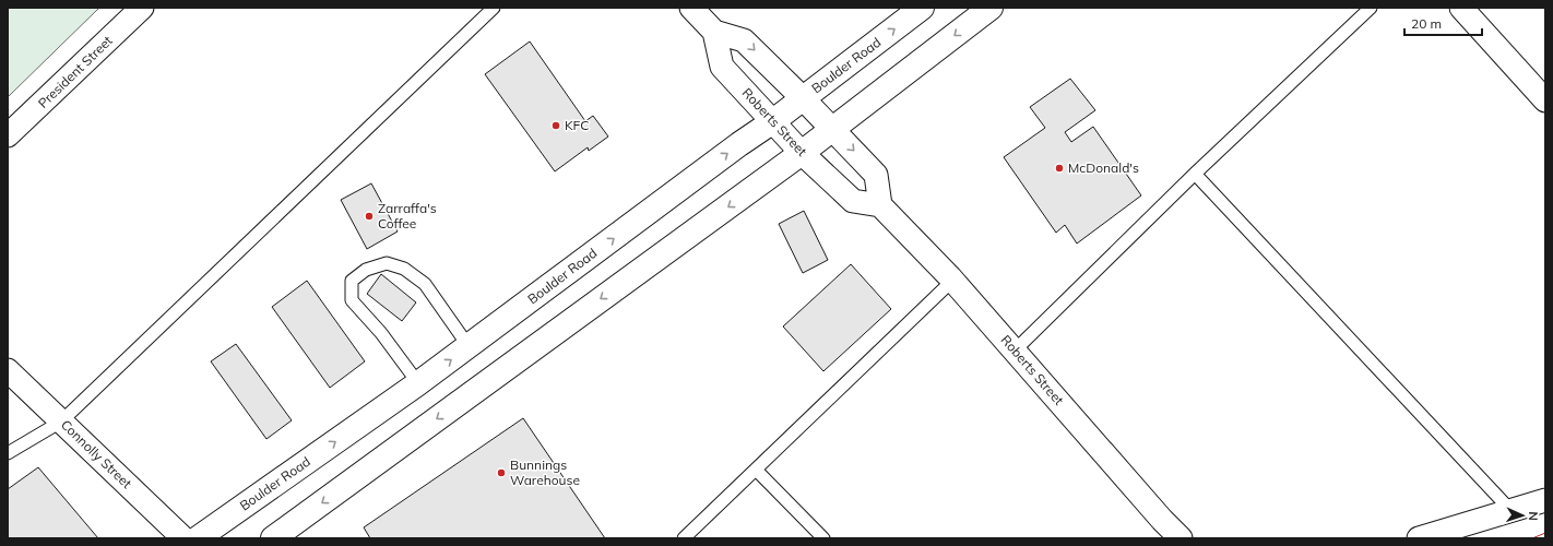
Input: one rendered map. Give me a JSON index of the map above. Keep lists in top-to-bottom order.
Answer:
{
  "streets": {
    "main road": ["Boulder Road"],
    "street": ["President Street", "Roberts Street", "Connolly Street"]
  },
  "crossings": [
    ["Boulder Road", "Roberts Street"]
  ],
  "places": [
    "KFC",
    "McDonald's",
    "Zarraffa's Coffee",
    "Bunnings Warehouse"
  ],
  "scale_bar": "20 m",
  "north": "right"
}
